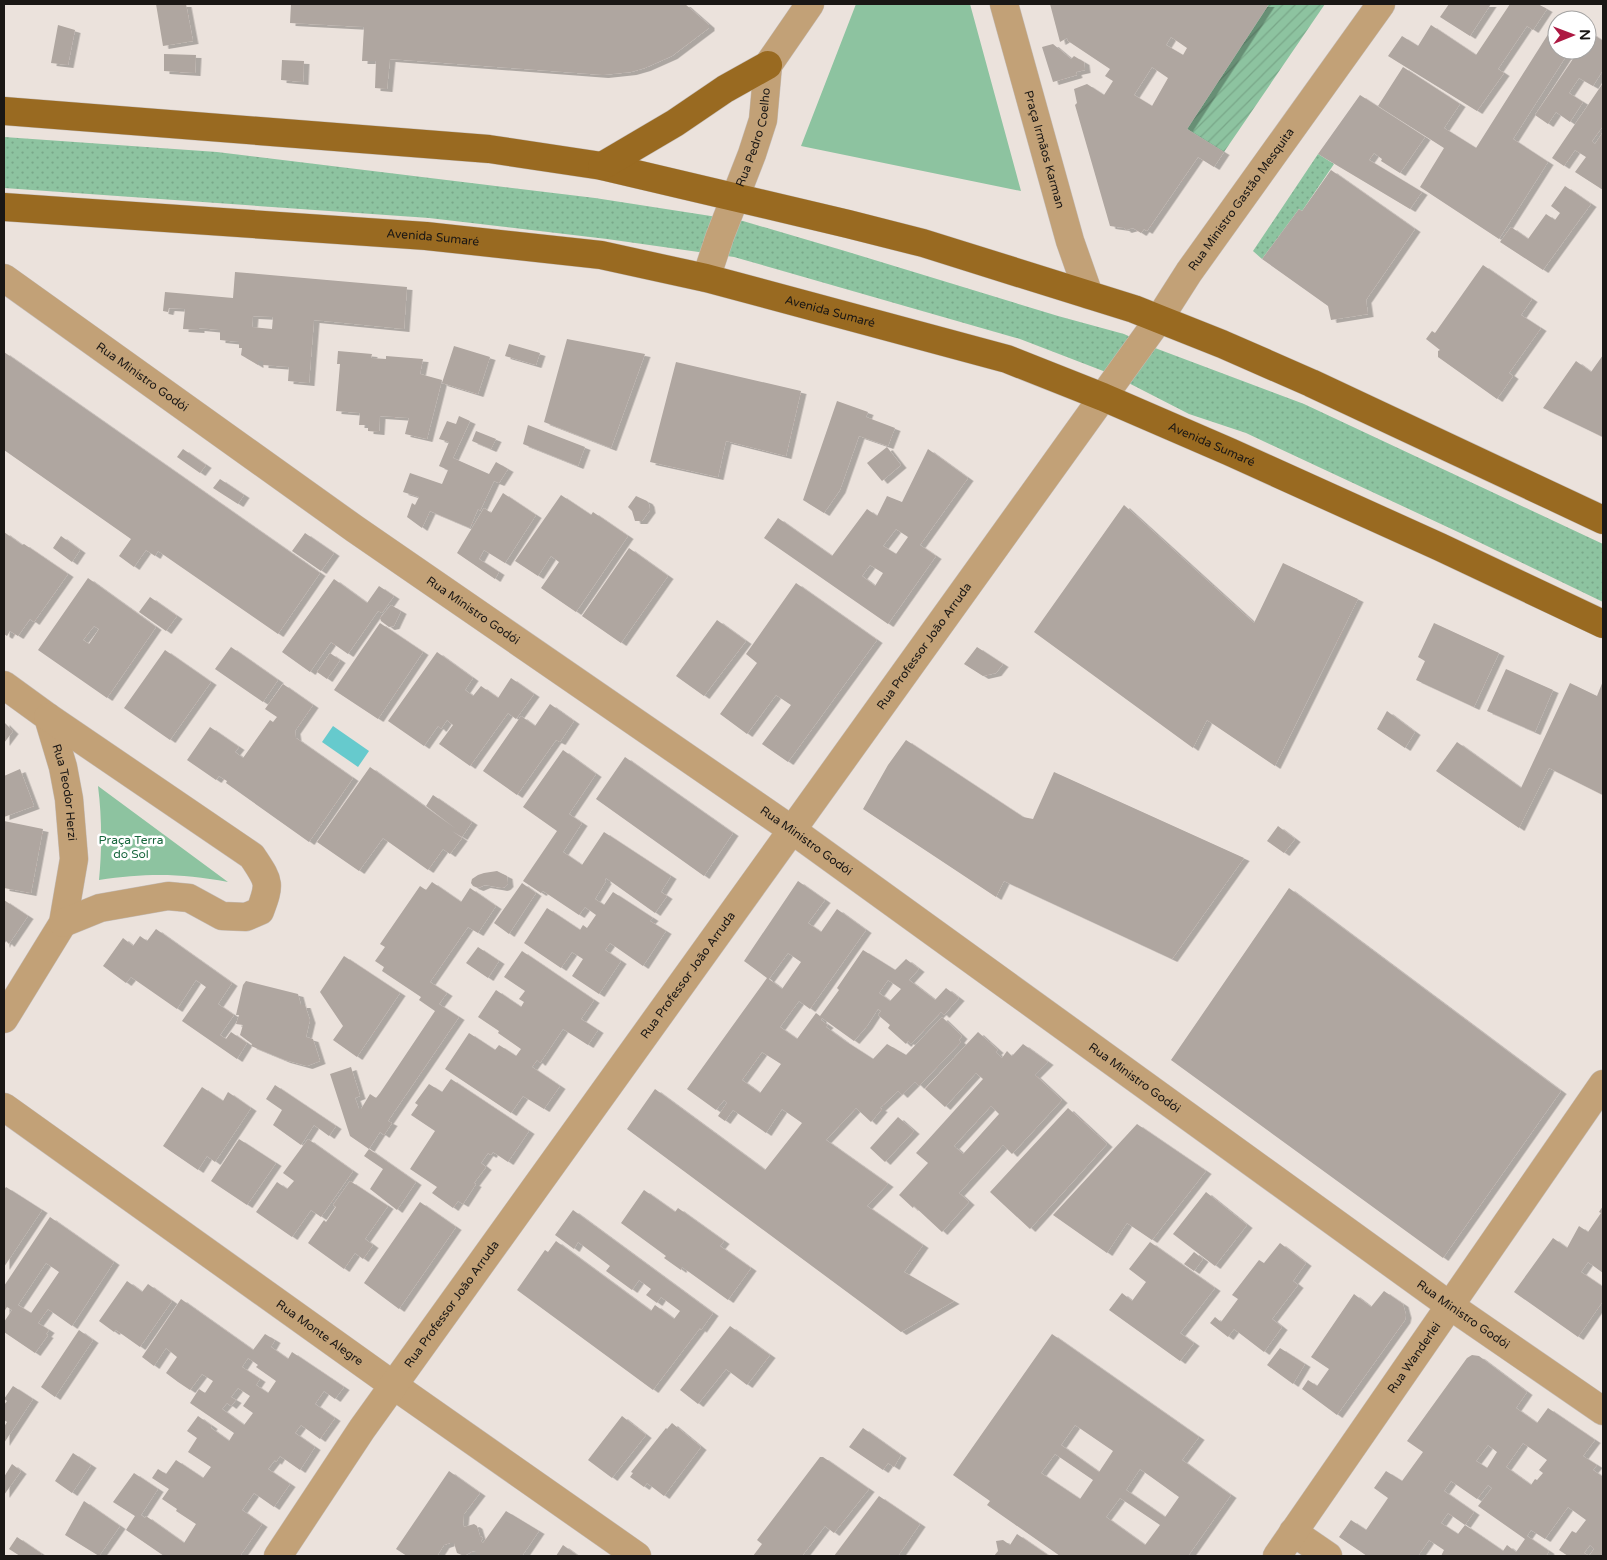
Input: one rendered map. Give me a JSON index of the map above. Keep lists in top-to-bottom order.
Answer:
{
  "streets": {
    "main road": ["Avenida Sumaré"],
    "street": [
      "Rua Pedro Coelho",
      "Praça Irmãos Karman",
      "Rua Ministro Gastão Mesquita",
      "Rua Ministro Godói",
      "Rua Professor João Arruda",
      "Rua Teodor Herzi",
      "Rua Monte Alegre",
      "Rua Wanderlei"
    ]
  },
  "crossings": [
    ["Rua Pedro Coelho", "Avenida Sumaré"],
    ["Rua Ministro Gastão Mesquita", "Avenida Sumaré"],
    ["Rua Ministro Gastão Mesquita", "Rua Professor João Arruda"],
    ["Avenida Sumaré", "Rua Professor João Arruda"],
    ["Rua Ministro Godói", "Rua Professor João Arruda"],
    ["Rua Ministro Godói", "Rua Wanderlei"],
    ["Rua Professor João Arruda", "Rua Monte Alegre"]
  ],
  "parks": ["Praça Terra do Sol"],
  "north": "right"
}
